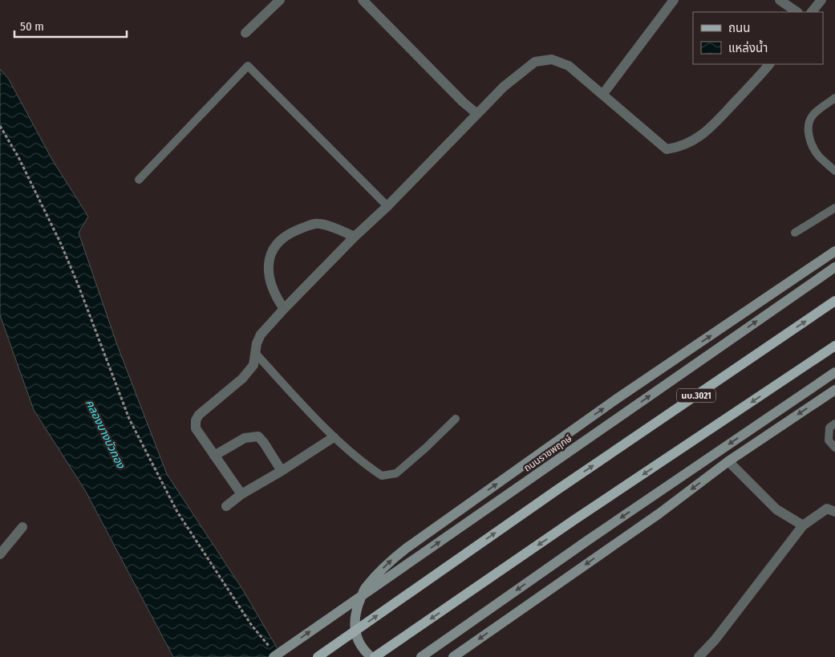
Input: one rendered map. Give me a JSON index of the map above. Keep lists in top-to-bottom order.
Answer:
{
  "streets": {
    "main road": ["นบ.3021", "ถนนราชพฤกษ์"]
  },
  "water": ["คลองบางบัวทอง"],
  "legend": ["ถนน", "แหล่งน้ำ"],
  "scale_bar": "50 m"
}
